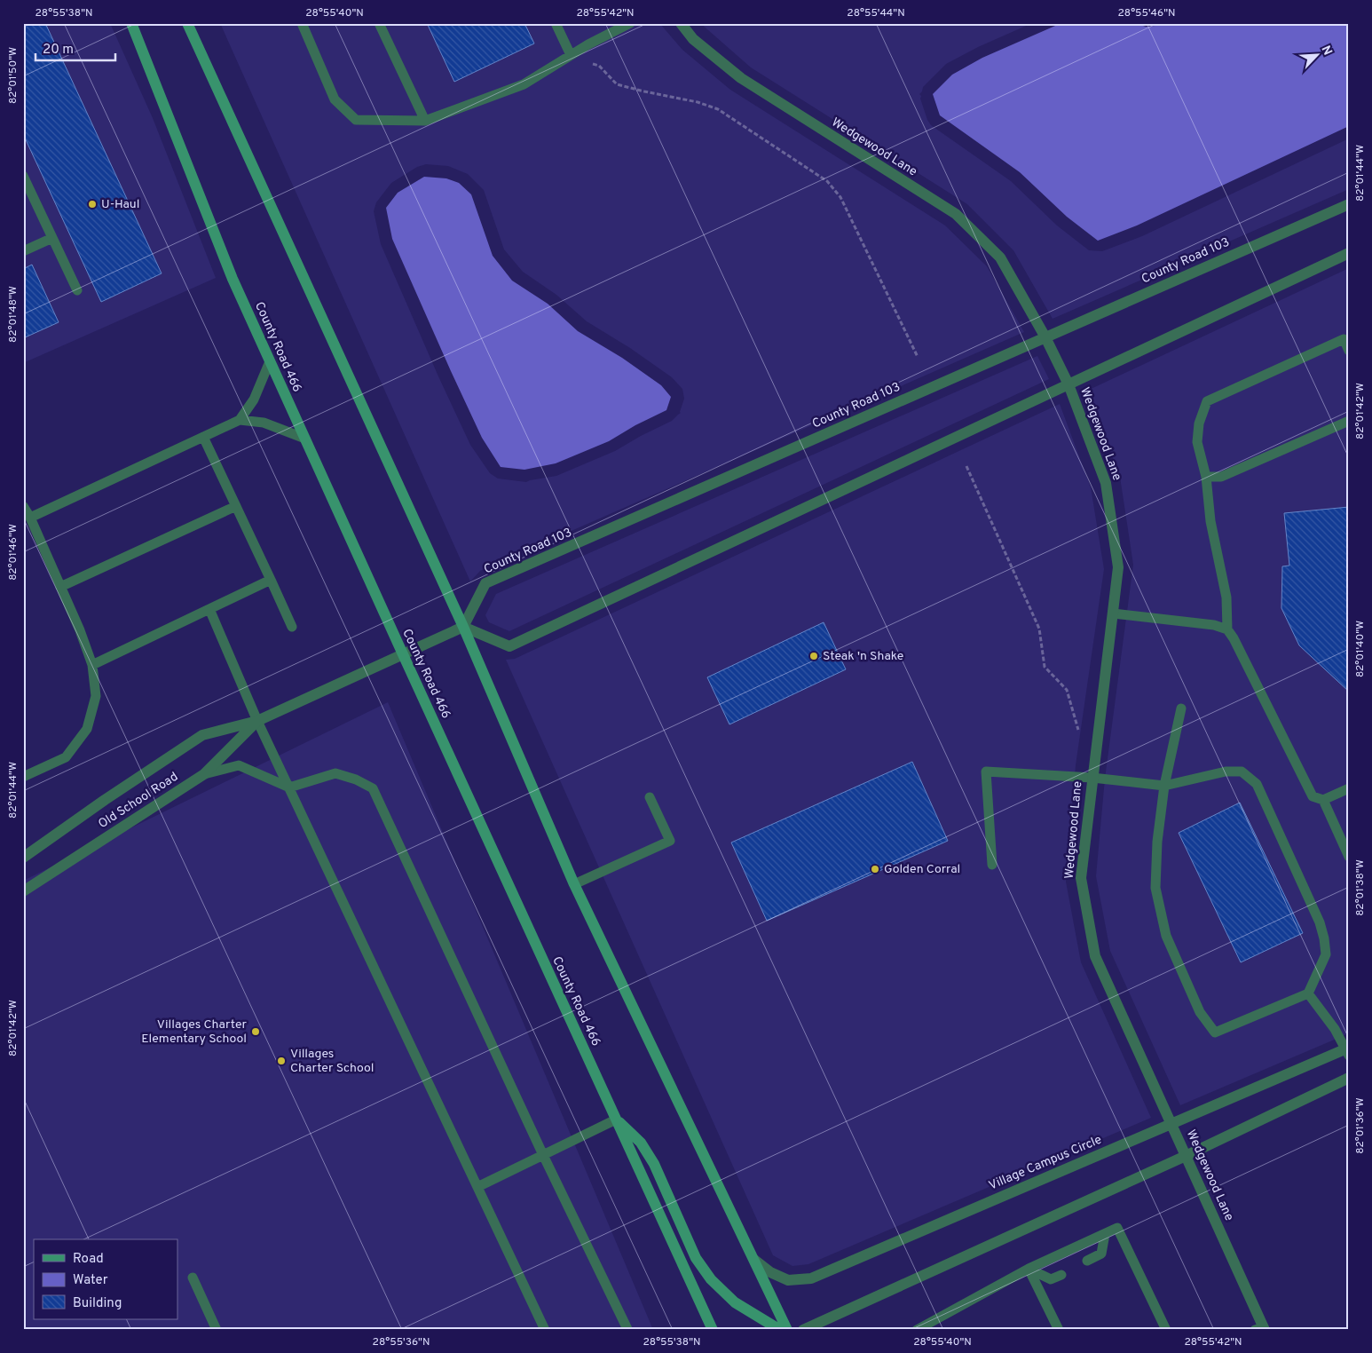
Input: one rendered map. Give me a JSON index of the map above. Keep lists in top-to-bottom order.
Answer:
{
  "streets": {
    "main road": ["County Road 466"],
    "street": [
      "Wedgewood Lane",
      "County Road 103",
      "Old School Road",
      "Village Campus Circle"
    ]
  },
  "crossings": [
    ["Wedgewood Lane", "County Road 103"],
    ["Wedgewood Lane", "Village Campus Circle"],
    ["County Road 103", "Old School Road"],
    ["County Road 466", "Old School Road"]
  ],
  "places": [
    "U-Haul",
    "Steak 'n Shake",
    "Golden Corral",
    "Villages Charter Elementary School",
    "Villages Charter School"
  ],
  "legend": ["Road", "Water", "Building"],
  "scale_bar": "20 m",
  "north": "top right",
  "coordinates": [
    "28°55'38\"N",
    "28°55'40\"N",
    "28°55'42\"N",
    "28°55'44\"N",
    "28°55'46\"N",
    "82°01'50\"W",
    "82°01'44\"W",
    "82°01'48\"W",
    "82°01'42\"W",
    "82°01'46\"W",
    "82°01'40\"W",
    "82°01'38\"W",
    "82°01'36\"W",
    "28°55'36\"N"
  ]
}
